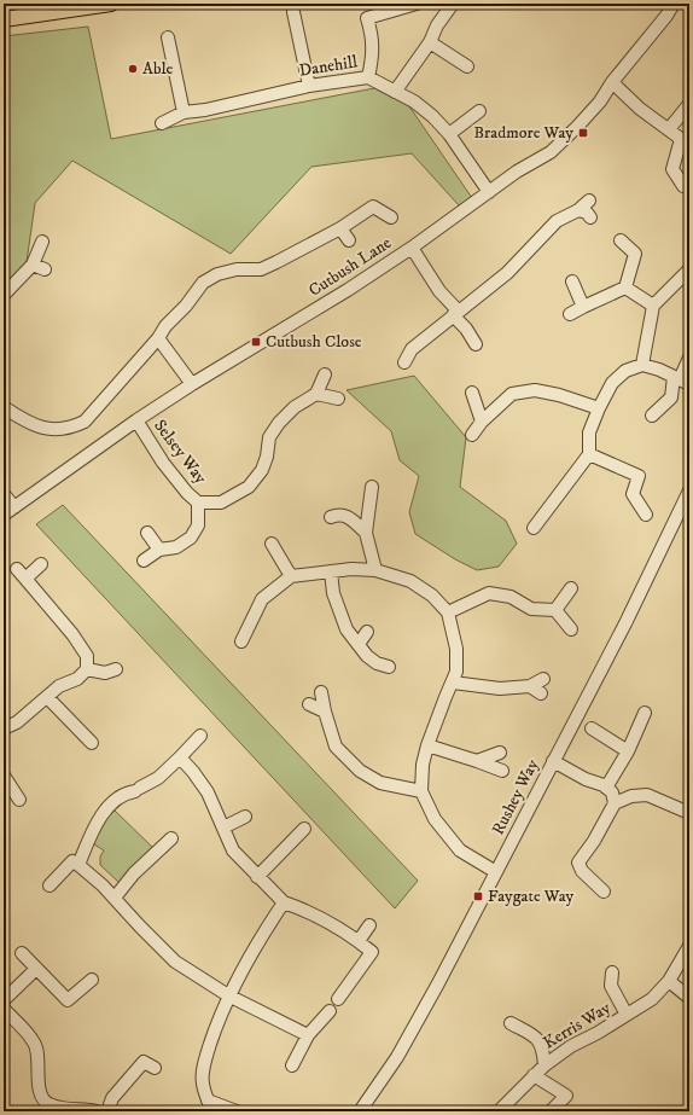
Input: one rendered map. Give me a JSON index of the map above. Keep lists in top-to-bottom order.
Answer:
{
  "streets": {
    "street": [
      "Danehill",
      "Cutbush Lane",
      "Selsey Way",
      "Rushey Way",
      "Kerris Way"
    ]
  },
  "crossings": [
    ["Danehill", "Cutbush Lane"],
    ["Cutbush Lane", "Selsey Way"]
  ],
  "places": {
    "other": ["Able"],
    "transit": ["Bradmore Way", "Cutbush Close", "Faygate Way"]
  }
}
